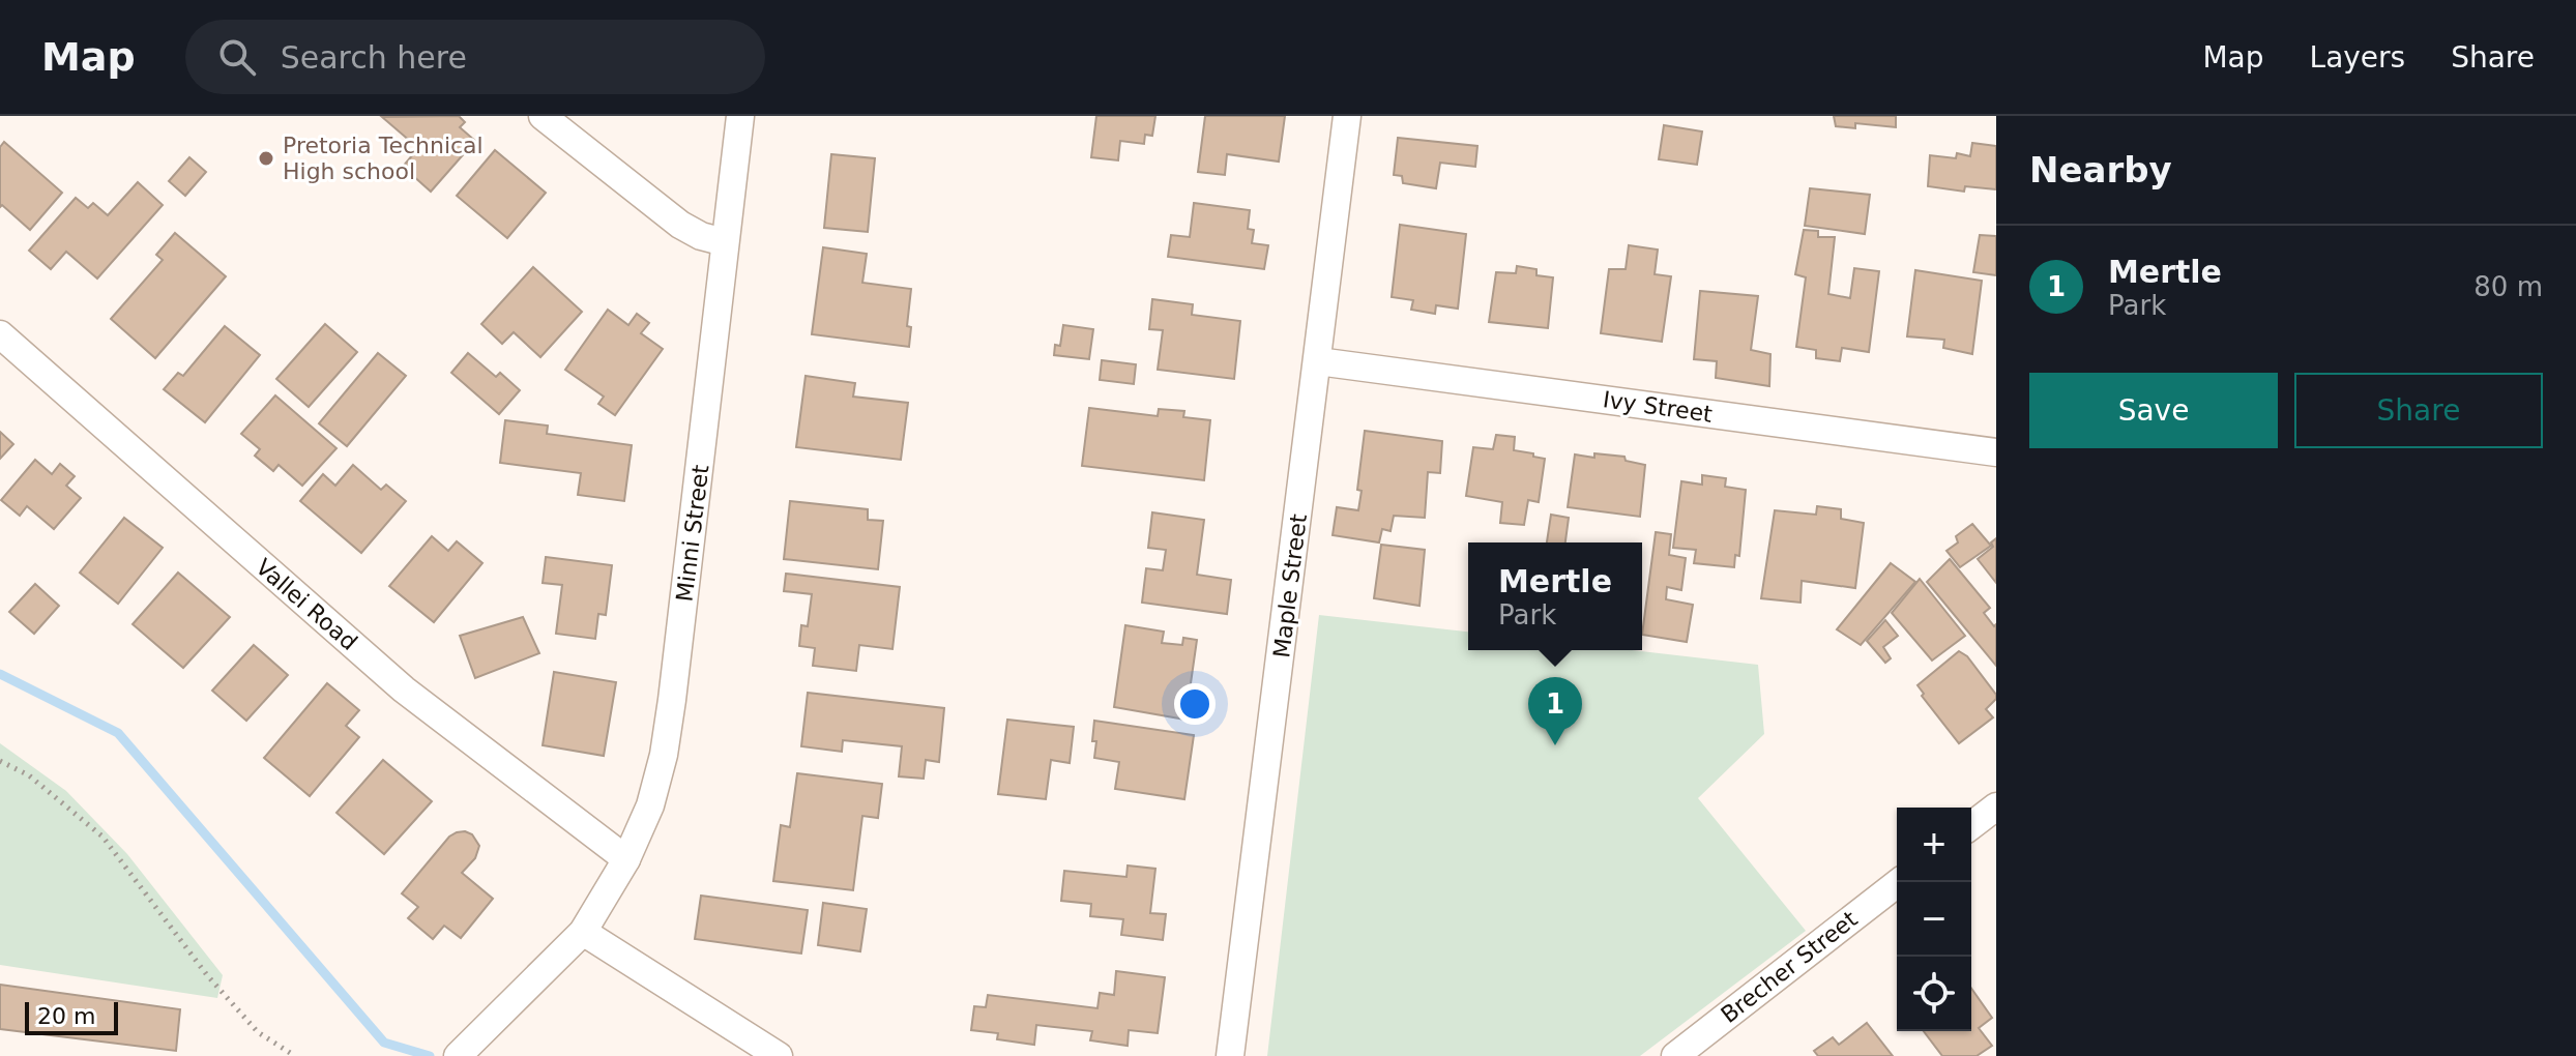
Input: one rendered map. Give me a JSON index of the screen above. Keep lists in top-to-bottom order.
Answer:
{
  "streets": {
    "street": [
      "Ivy Street",
      "Minni Street",
      "Maple Street",
      "Vallei Road",
      "Brecher Street"
    ]
  },
  "crossings": [
    ["Ivy Street", "Maple Street"],
    ["Minni Street", "Vallei Road"]
  ],
  "places": ["Pretoria Technical High school"],
  "scale_bar": "20 m",
  "page": {
    "header": "Map",
    "search": "Search here",
    "nav": ["Map", "Layers", "Share"],
    "heading": "Nearby",
    "list": [
      {
        "mark": "1",
        "name": "Mertle",
        "note": "Park",
        "value": "80 m"
      }
    ],
    "buttons": ["Save", "Share"],
    "popup": ["Mertle", "Park"],
    "pins": "1",
    "map_buttons": ["+", "−"],
    "scale": "20 m"
  }
}
